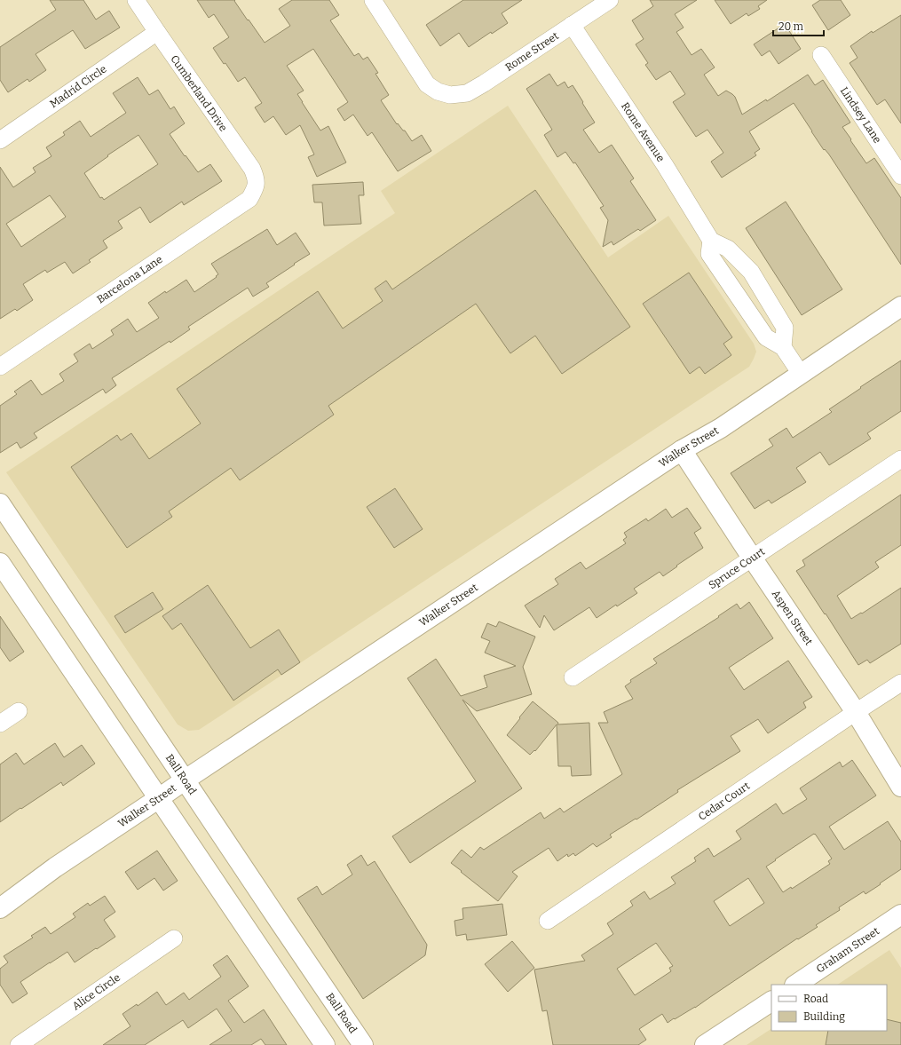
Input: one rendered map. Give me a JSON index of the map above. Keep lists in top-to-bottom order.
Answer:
{
  "streets": {
    "main road": [
      "Walker Street",
      "Aspen Street",
      "Ball Road",
      "Graham Street"
    ],
    "street": [
      "Rome Street",
      "Madrid Circle",
      "Cumberland Drive",
      "Lindsey Lane",
      "Rome Avenue",
      "Barcelona Lane",
      "Spruce Court",
      "Cedar Court",
      "Alice Circle"
    ]
  },
  "crossings": [
    ["Rome Street", "Rome Avenue"],
    ["Madrid Circle", "Cumberland Drive"],
    ["Cumberland Drive", "Barcelona Lane"],
    ["Rome Avenue", "Walker Street"],
    ["Walker Street", "Aspen Street"],
    ["Walker Street", "Ball Road"],
    ["Spruce Court", "Aspen Street"],
    ["Aspen Street", "Cedar Court"]
  ],
  "legend": ["Road", "Building"],
  "scale_bar": "20 m"
}
